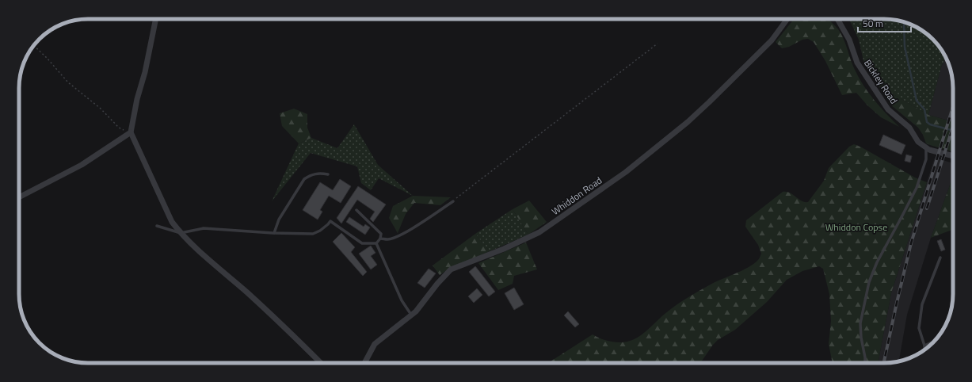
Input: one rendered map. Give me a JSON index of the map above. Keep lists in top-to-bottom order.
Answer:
{
  "streets": {
    "street": ["Bickley Road", "Whiddon Road"]
  },
  "parks": ["Whiddon Copse"],
  "scale_bar": "50 m"
}
